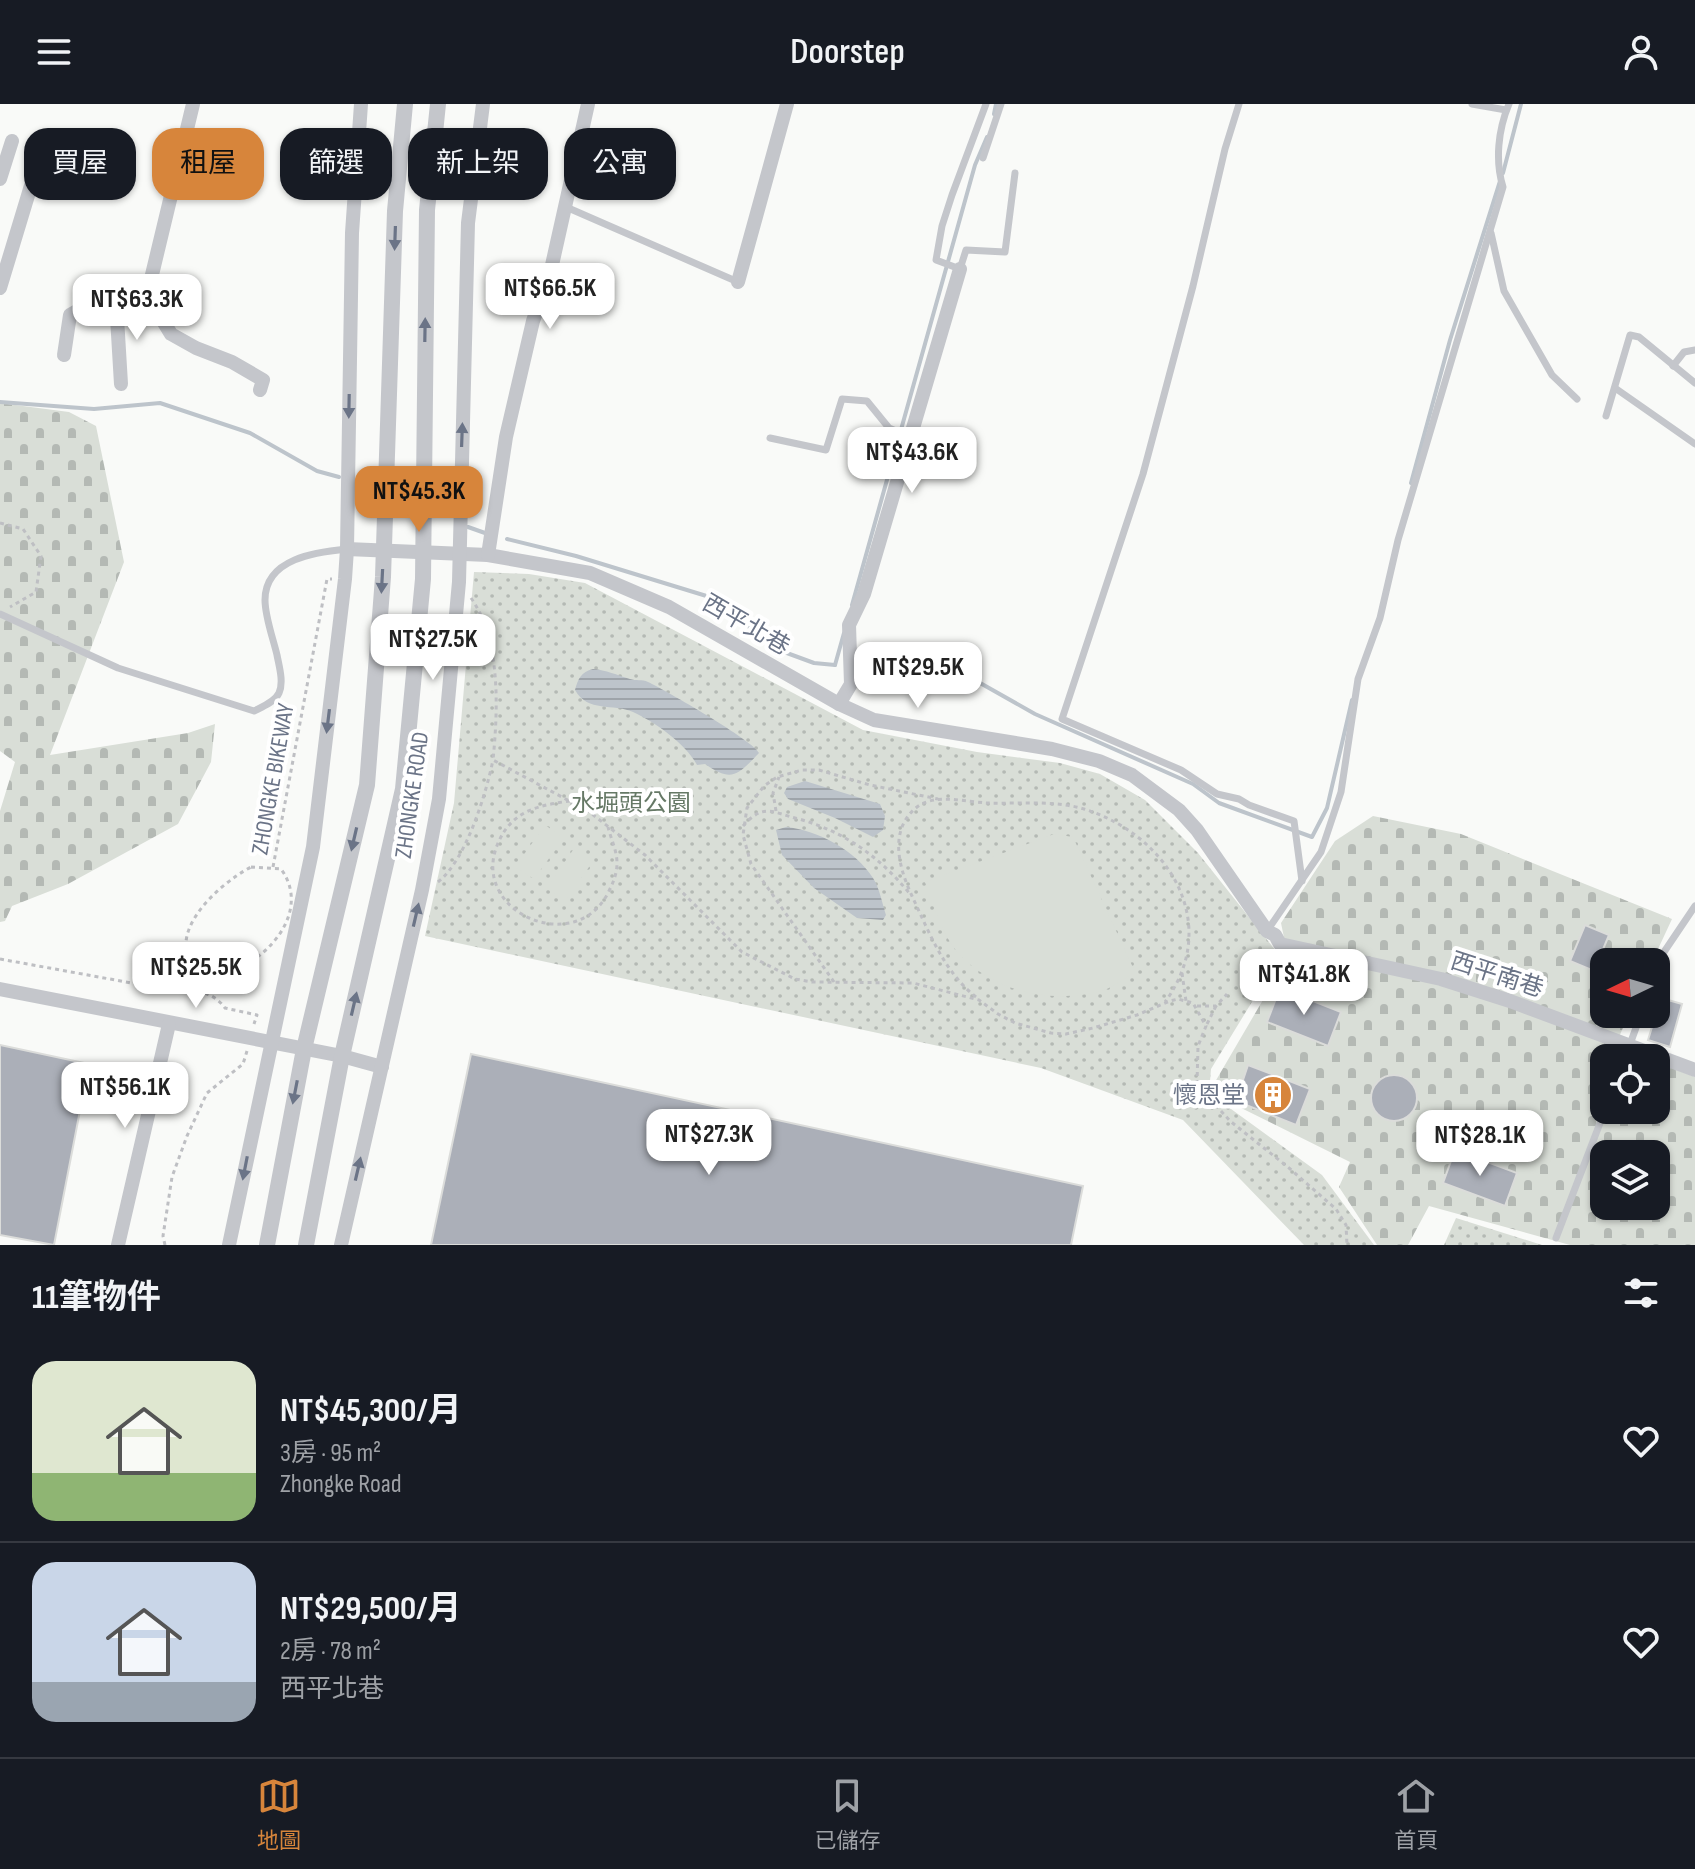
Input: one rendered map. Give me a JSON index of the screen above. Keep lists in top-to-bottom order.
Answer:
{
  "streets": {
    "street": ["西平北巷", "ZHONGKE ROAD", "西平南巷"],
    "path": ["ZHONGKE BIKEWAY"]
  },
  "crossings": [
    ["西平北巷", "ZHONGKE ROAD"],
    ["西平北巷", "西平南巷"]
  ],
  "parks": ["水堀頭公園"],
  "places": {
    "building": ["懷恩堂"]
  },
  "north": "left",
  "page": {
    "header": "Doorstep",
    "chip": [
      "買屋",
      "租屋",
      "篩選",
      "新上架",
      "公寓"
    ],
    "price": [
      "NT$66.5K",
      "NT$63.3K",
      "NT$43.6K",
      "NT$45.3K",
      "NT$27.5K",
      "NT$29.5K",
      "NT$25.5K",
      "NT$41.8K",
      "NT$56.1K",
      "NT$27.3K",
      "NT$28.1K"
    ],
    "heading": "11筆物件",
    "list": [
      {
        "name": "NT$45,300/月",
        "note": "3房 · 95 m² · Zhongke Road"
      },
      {
        "name": "NT$29,500/月",
        "note": "2房 · 78 m² · 西平北巷"
      }
    ],
    "tabs": ["地圖", "已儲存", "首頁"]
  }
}
